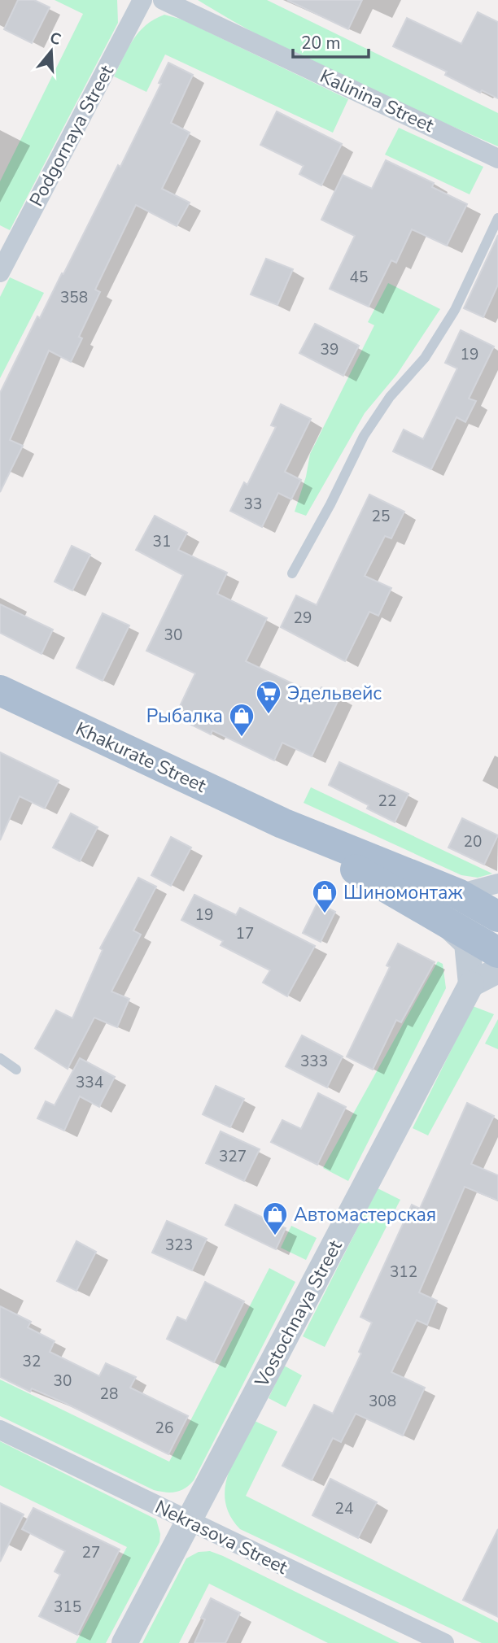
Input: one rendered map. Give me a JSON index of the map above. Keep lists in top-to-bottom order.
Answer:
{
  "streets": {
    "main road": ["Khakurate Street"],
    "street": [
      "Kalinina Street",
      "Podgornaya Street",
      "Vostochnaya Street",
      "Nekrasova Street"
    ]
  },
  "crossings": [
    ["Vostochnaya Street", "Nekrasova Street"]
  ],
  "places": {
    "supermarket": ["Эдельвейс"],
    "shop": ["Рыбалка", "Шиномонтаж", "Автомастерская"]
  },
  "house_numbers": [
    "45",
    "358",
    "39",
    "19",
    "33",
    "25",
    "31",
    "29",
    "30",
    "22",
    "20",
    "19",
    "17",
    "333",
    "334",
    "327",
    "323",
    "312",
    "32",
    "30",
    "28",
    "308",
    "26",
    "24",
    "27",
    "315"
  ],
  "scale_bar": "20 m",
  "north": "top"
}
